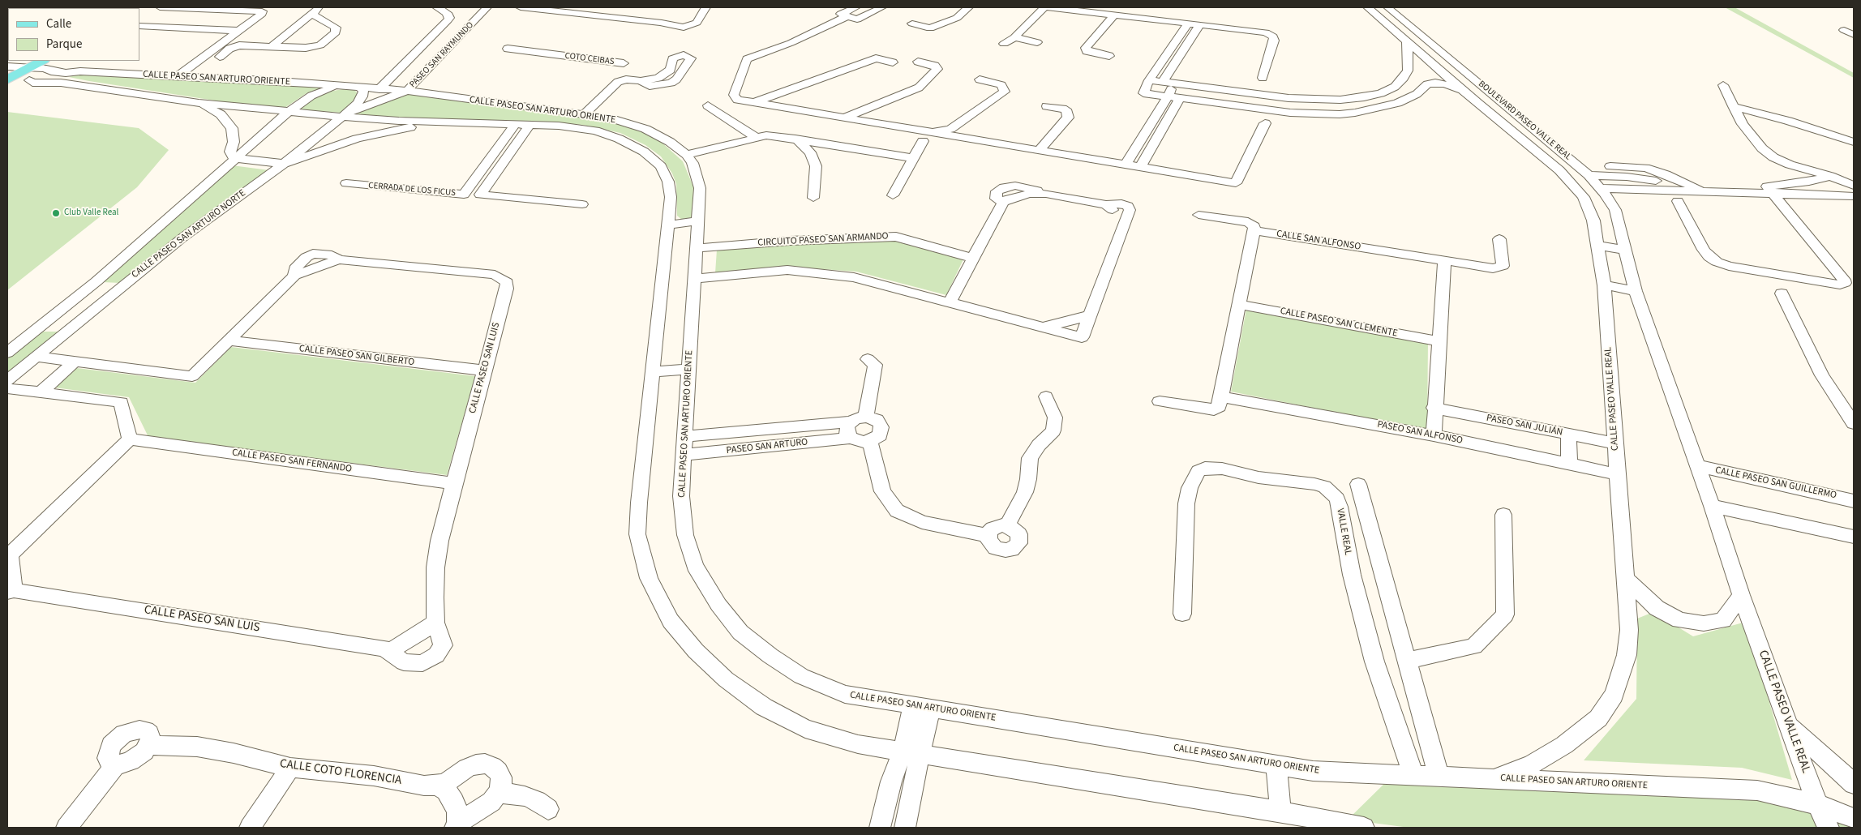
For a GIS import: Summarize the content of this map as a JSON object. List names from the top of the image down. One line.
{"streets":{"street":["PASEO SAN RAYMUNDO","COTO CEIBAS","CALLE PASEO SAN ARTURO ORIENTE","BOULEVARD PASEO VALLE REAL","CERRADA DE LOS FICUS","CALLE PASEO SAN ARTURO NORTE","CIRCUITO PASEO SAN ARMANDO","CALLE SAN ALFONSO","CALLE PASEO SAN CLEMENTE","CALLE PASEO SAN GILBERTO","CALLE PASEO SAN LUIS","CALLE PASEO VALLE REAL","PASEO SAN JULIÁN","PASEO SAN ALFONSO","PASEO SAN ARTURO","CALLE PASEO SAN FERNANDO","CALLE PASEO SAN GUILLERMO","VALLE REAL","CALLE COTO FLORENCIA"]},"crossings":[["PASEO SAN RAYMUNDO","CALLE PASEO SAN ARTURO ORIENTE"],["PASEO SAN RAYMUNDO","CALLE PASEO SAN ARTURO NORTE"],["COTO CEIBAS","CALLE PASEO SAN ARTURO ORIENTE"],["CALLE PASEO SAN ARTURO ORIENTE","CERRADA DE LOS FICUS"],["CALLE PASEO SAN ARTURO ORIENTE","CALLE PASEO SAN ARTURO NORTE"],["CALLE PASEO SAN ARTURO ORIENTE","CIRCUITO PASEO SAN ARMANDO"],["CALLE PASEO SAN ARTURO ORIENTE","CALLE PASEO VALLE REAL"],["CALLE PASEO SAN ARTURO ORIENTE","PASEO SAN ARTURO"],["CALLE PASEO SAN ARTURO ORIENTE","VALLE REAL"],["BOULEVARD PASEO VALLE REAL","CALLE PASEO VALLE REAL"],["CALLE PASEO SAN ARTURO NORTE","CALLE PASEO SAN LUIS"],["CALLE PASEO SAN GILBERTO","CALLE PASEO SAN LUIS"],["CALLE PASEO SAN LUIS","CALLE PASEO SAN FERNANDO"],["CALLE PASEO VALLE REAL","PASEO SAN JULIÁN"],["CALLE PASEO VALLE REAL","PASEO SAN ALFONSO"],["CALLE PASEO VALLE REAL","CALLE PASEO SAN GUILLERMO"]],"places":["Club Valle Real"],"legend":["Calle","Parque"]}
